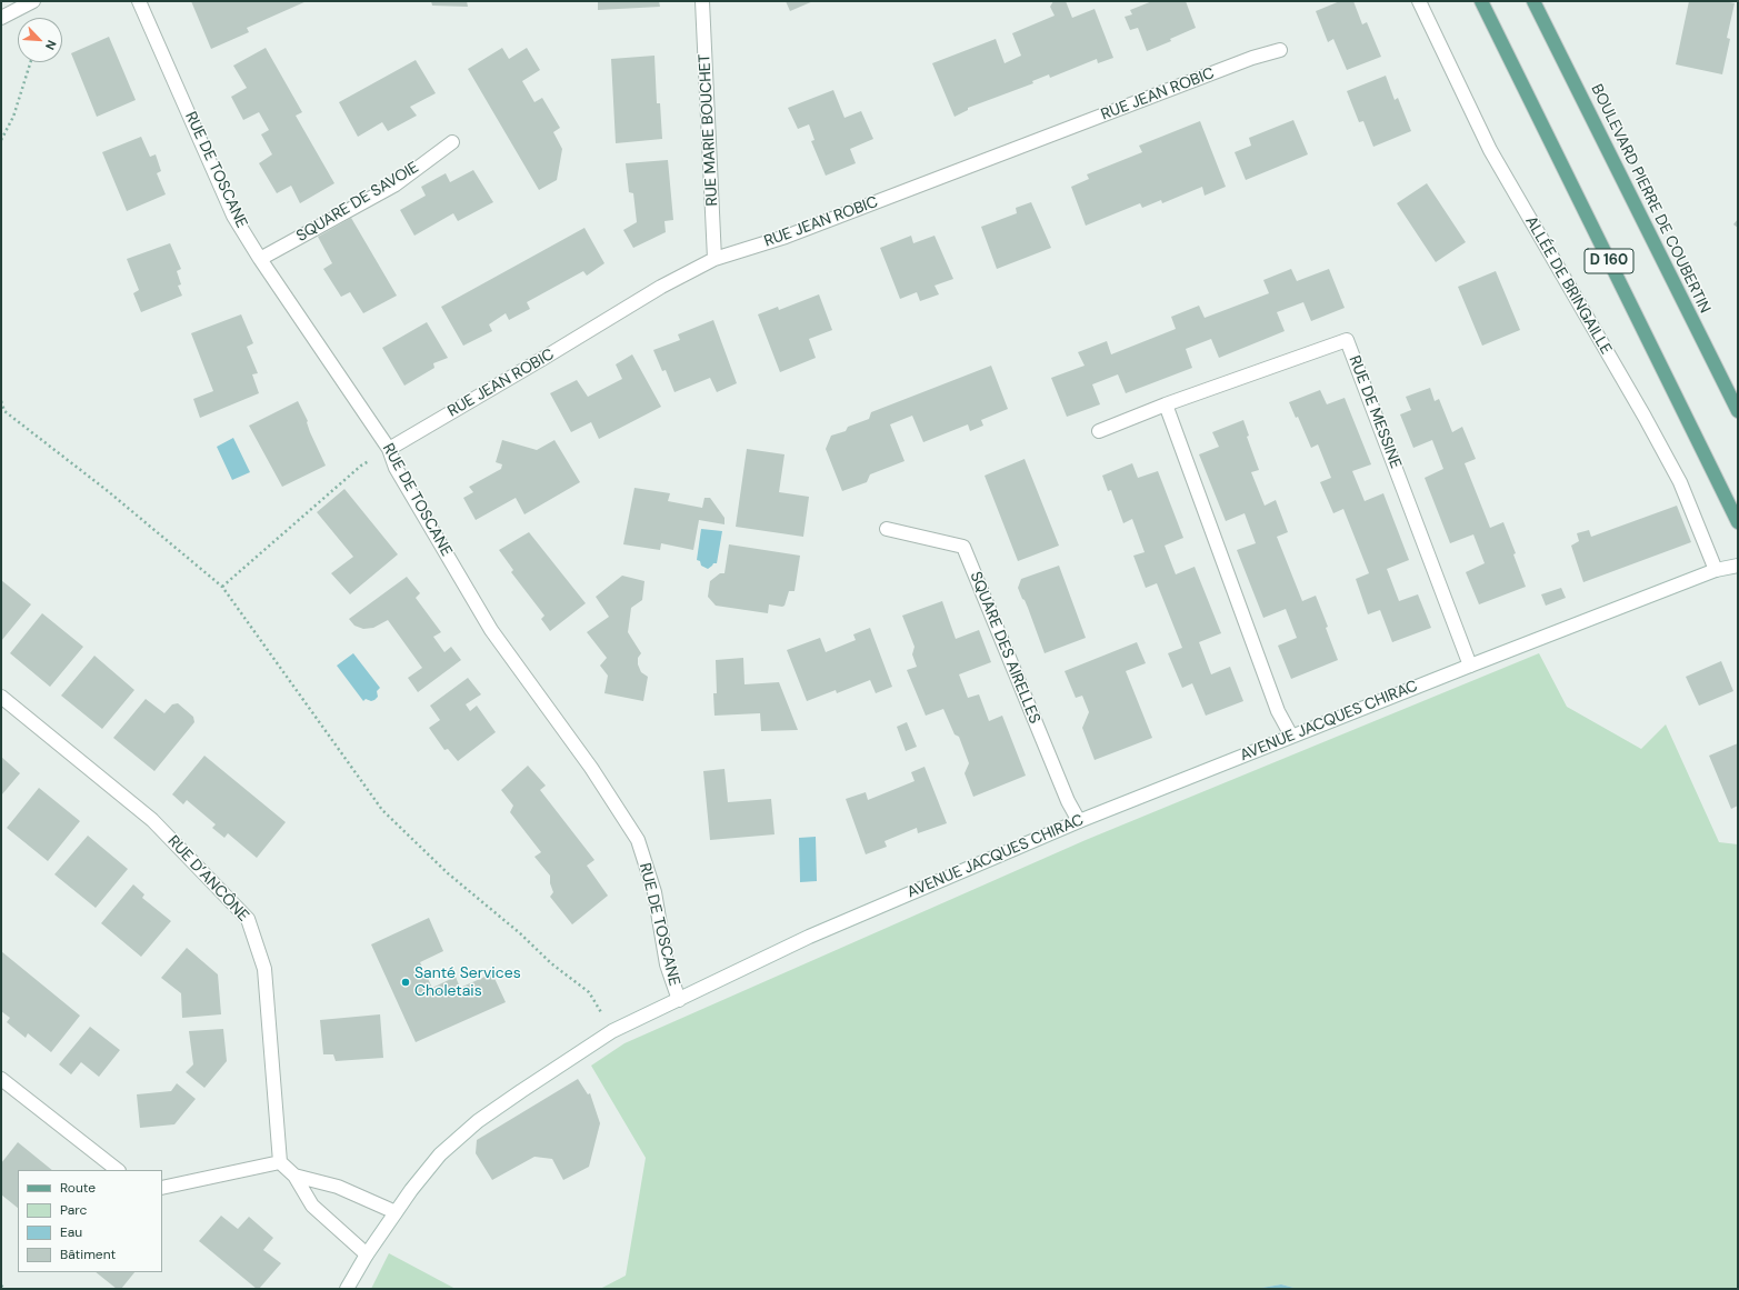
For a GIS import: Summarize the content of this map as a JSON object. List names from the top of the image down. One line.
{"streets":{"main road":["BOULEVARD PIERRE DE COUBERTIN","D 160"],"street":["RUE JEAN ROBIC","RUE MARIE BOUCHET","RUE DE TOSCANE","SQUARE DE SAVOIE","ALLÉE DE BRINGAILLE","RUE DE MESSINE","SQUARE DES AIRELLES","AVENUE JACQUES CHIRAC","RUE D’ANCÔNE"]},"crossings":[["RUE JEAN ROBIC","RUE MARIE BOUCHET"],["RUE JEAN ROBIC","RUE DE TOSCANE"],["RUE DE TOSCANE","SQUARE DE SAVOIE"],["RUE DE TOSCANE","AVENUE JACQUES CHIRAC"],["ALLÉE DE BRINGAILLE","AVENUE JACQUES CHIRAC"],["RUE DE MESSINE","AVENUE JACQUES CHIRAC"],["SQUARE DES AIRELLES","AVENUE JACQUES CHIRAC"]],"places":["Santé Services Choletais"],"legend":["Route","Parc","Eau","Bâtiment"],"north":"bottom right"}
